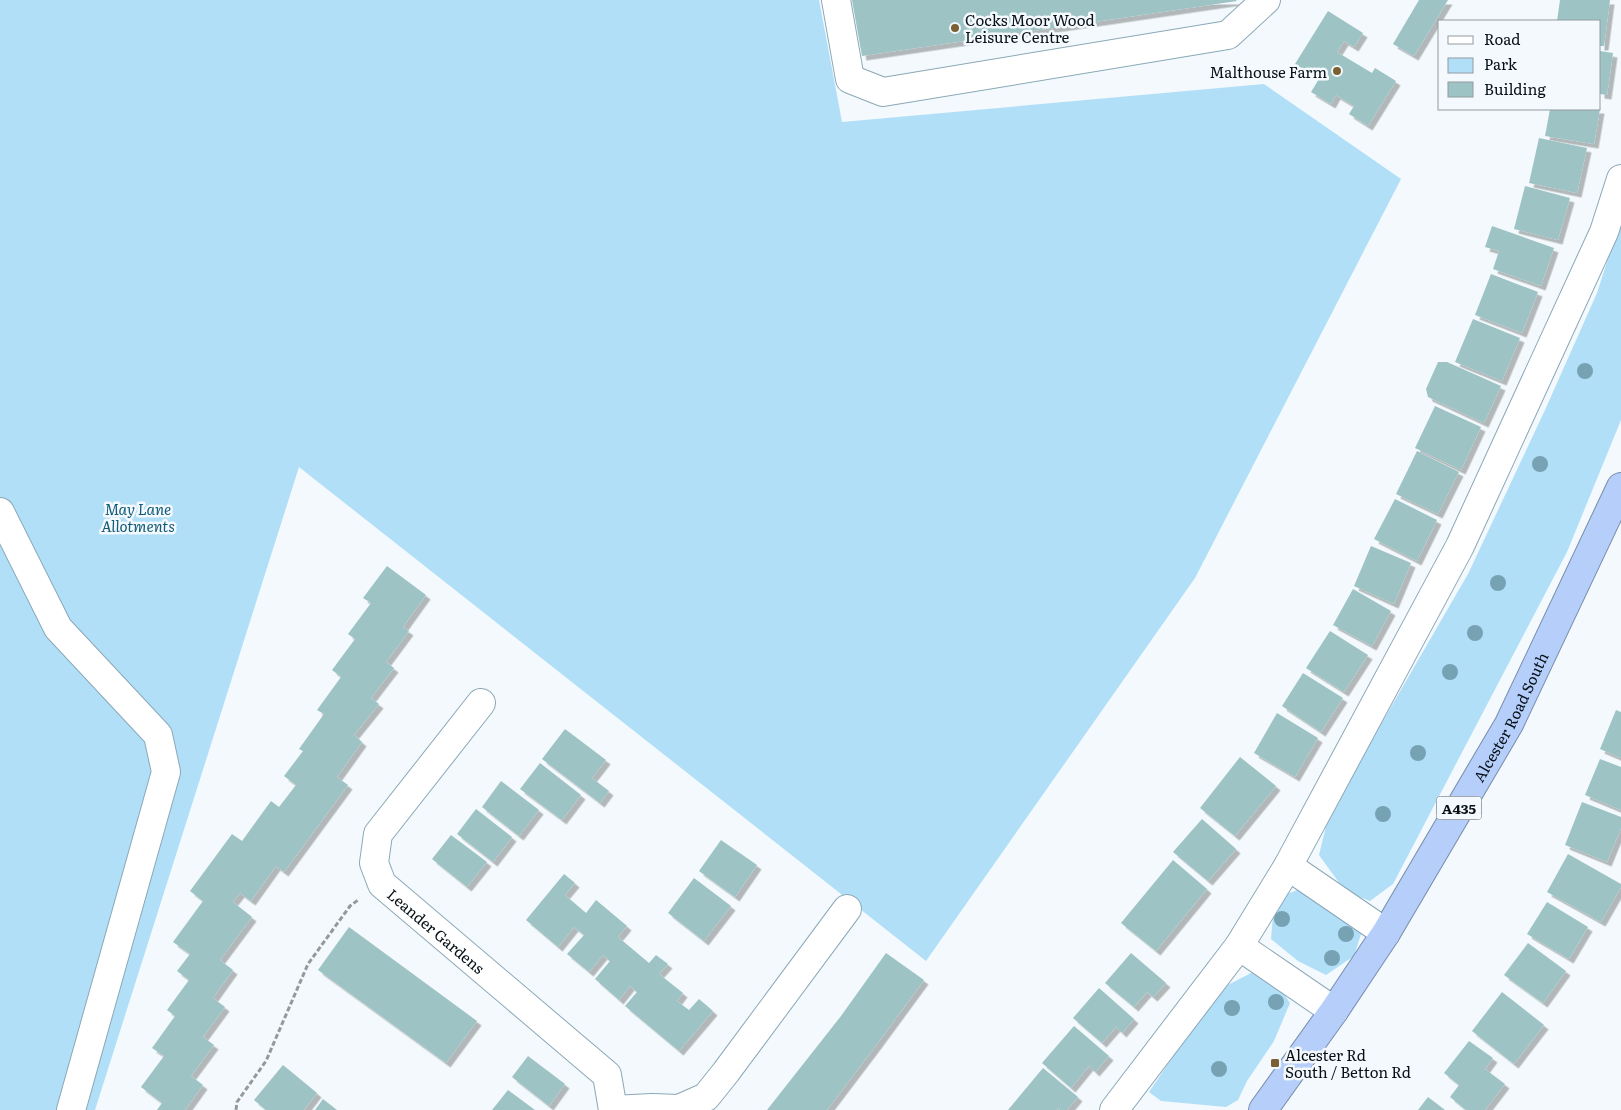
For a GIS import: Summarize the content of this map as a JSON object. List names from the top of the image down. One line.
{"streets":{"highway":["Alcester Road South","A435"],"street":["Leander Gardens"]},"parks":["May Lane Allotments"],"places":{"other":["Cocks Moor Wood Leisure Centre","Malthouse Farm"],"transit":["Alcester Rd South / Betton Rd"]},"legend":["Road","Park","Building"]}
